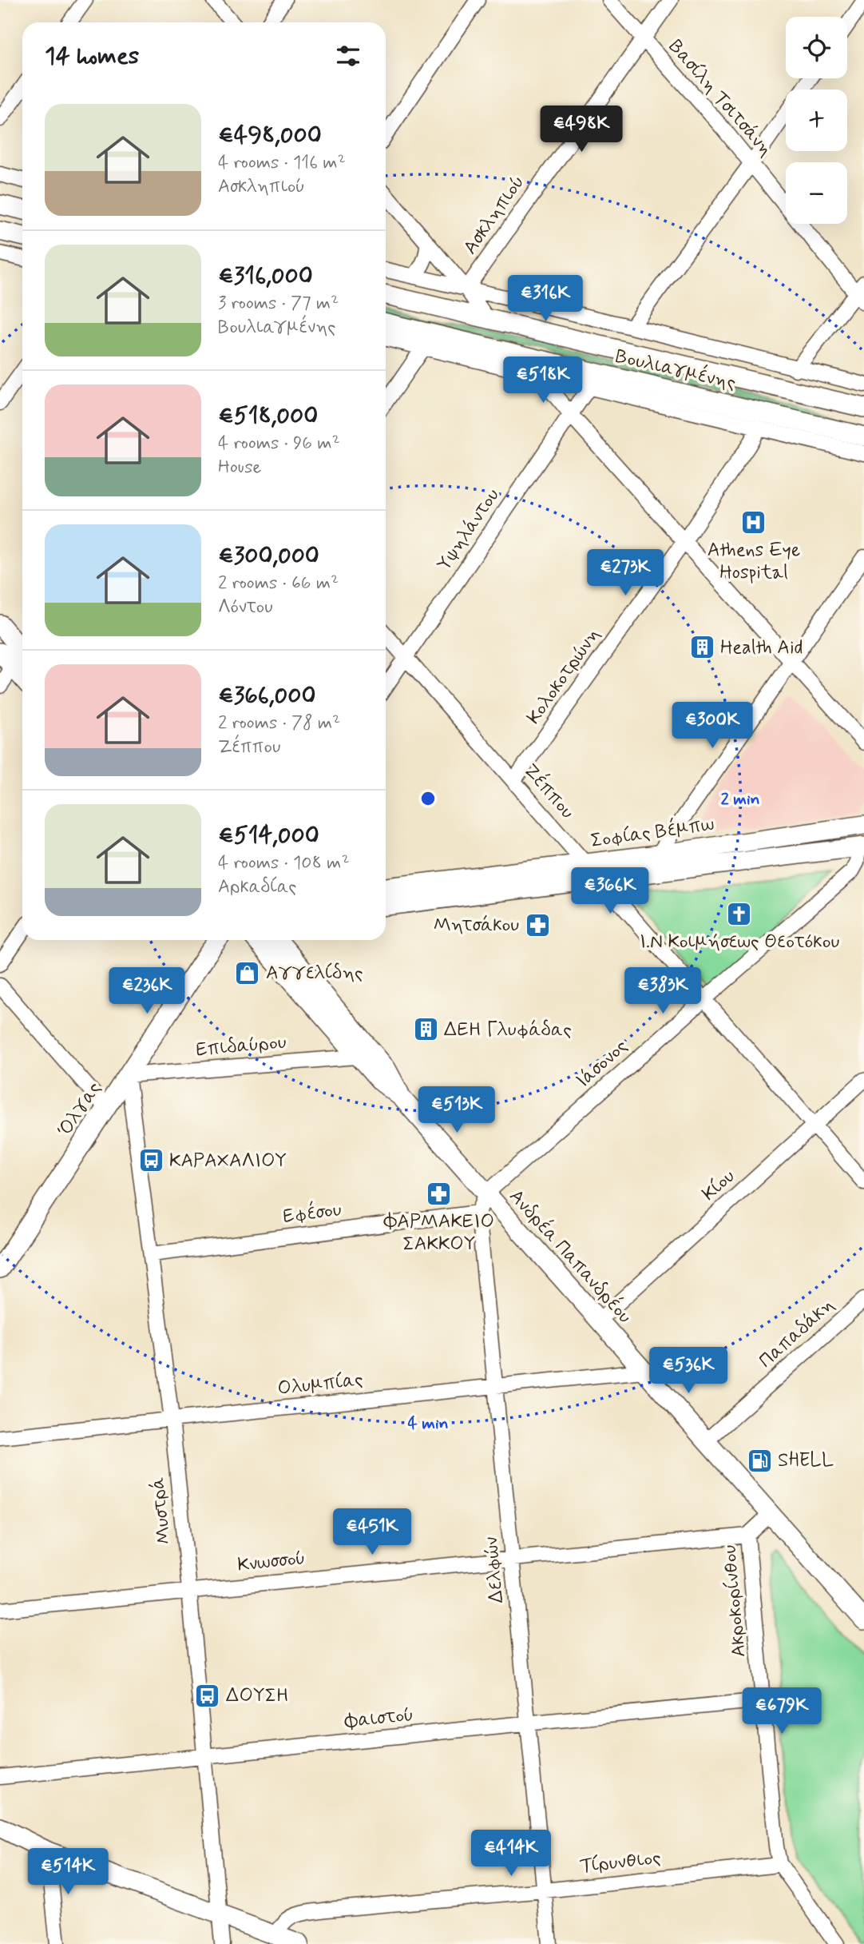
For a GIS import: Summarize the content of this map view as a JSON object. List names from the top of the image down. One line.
{"streets":{"main road":["Βουλιαγμένης","Σοφίας Βέμπω","Όλγας","Ανδρέα Παπανδρέου"],"street":["Βασίλη Τσιτσάνη","Ασκληπιού","Υψηλάντου","Κολοκοτρώνη","Ζέππου","Επιδαύρου","Ιάσονος","Κίου","Εφέσου","Παπαδάκη","Ολυμπίας","Μυστρά","Κνωσσού","Δελφών","Ακροκορίνθου","Φαιστού","Τίρυνθιος"]},"crossings":[["Βασίλη Τσιτσάνη","Ασκληπιού"],["Υψηλάντου","Ζέππου"],["Κολοκοτρώνη","Ζέππου"],["Ζέππου","Σοφίας Βέμπω"],["Ζέππου","Ιάσονος"],["Ζέππου","Κίου"],["Σοφίας Βέμπω","Ιάσονος"],["Επιδαύρου","Όλγας"],["Επιδαύρου","Ανδρέα Παπανδρέου"],["Επιδαύρου","Μυστρά"],["Ιάσονος","Ανδρέα Παπανδρέου"],["Ιάσονος","Δελφών"],["Όλγας","Μυστρά"],["Κίου","Ανδρέα Παπανδρέου"],["Εφέσου","Μυστρά"],["Εφέσου","Δελφών"],["Ανδρέα Παπανδρέου","Παπαδάκη"],["Ανδρέα Παπανδρέου","Ολυμπίας"],["Ανδρέα Παπανδρέου","Δελφών"],["Ανδρέα Παπανδρέου","Ακροκορίνθου"],["Ολυμπίας","Μυστρά"],["Ολυμπίας","Δελφών"],["Μυστρά","Κνωσσού"],["Μυστρά","Φαιστού"],["Κνωσσού","Δελφών"],["Κνωσσού","Ακροκορίνθου"],["Δελφών","Φαιστού"],["Δελφών","Τίρυνθιος"],["Ακροκορίνθου","Φαιστού"],["Ακροκορίνθου","Τίρυνθιος"]],"places":{"hospital":["Athens Eye Hospital"],"building":["Health Aid","ΔΕΗ Γλυφάδας"],"church":["Ι.Ν Κοιμήσεως Θεοτόκου"],"pharmacy":["Μητσάκου","ΦΑΡΜΑΚΕΙΟ ΣΑΚΚΟΥ"],"shop":["Αγγελίδης"],"bus stop":["ΚΑΡΑΧΑΛΙΟΥ","ΔΟΥΣΗ"],"fuel station":["SHELL"]},"page":{"map_buttons":["+","−"],"heading":"14 homes","list":[{"name":"€498,000","note":"4 rooms · 116 m² · Ασκληπιού"},{"name":"€316,000","note":"3 rooms · 77 m² · Βουλιαγμένης"},{"name":"€518,000","note":"4 rooms · 96 m² · House"},{"name":"€300,000","note":"2 rooms · 66 m² · Λόντου"},{"name":"€366,000","note":"2 rooms · 78 m² · Ζέππου"},{"name":"€514,000","note":"4 rooms · 108 m² · Αρκαδίας"}],"price":["€498K","€316K","€518K","€273K","€300K","€366K","€236K","€383K","€513K","€536K","€451K","€679K","€414K","€514K"]},"rings":["2 min","4 min"]}
